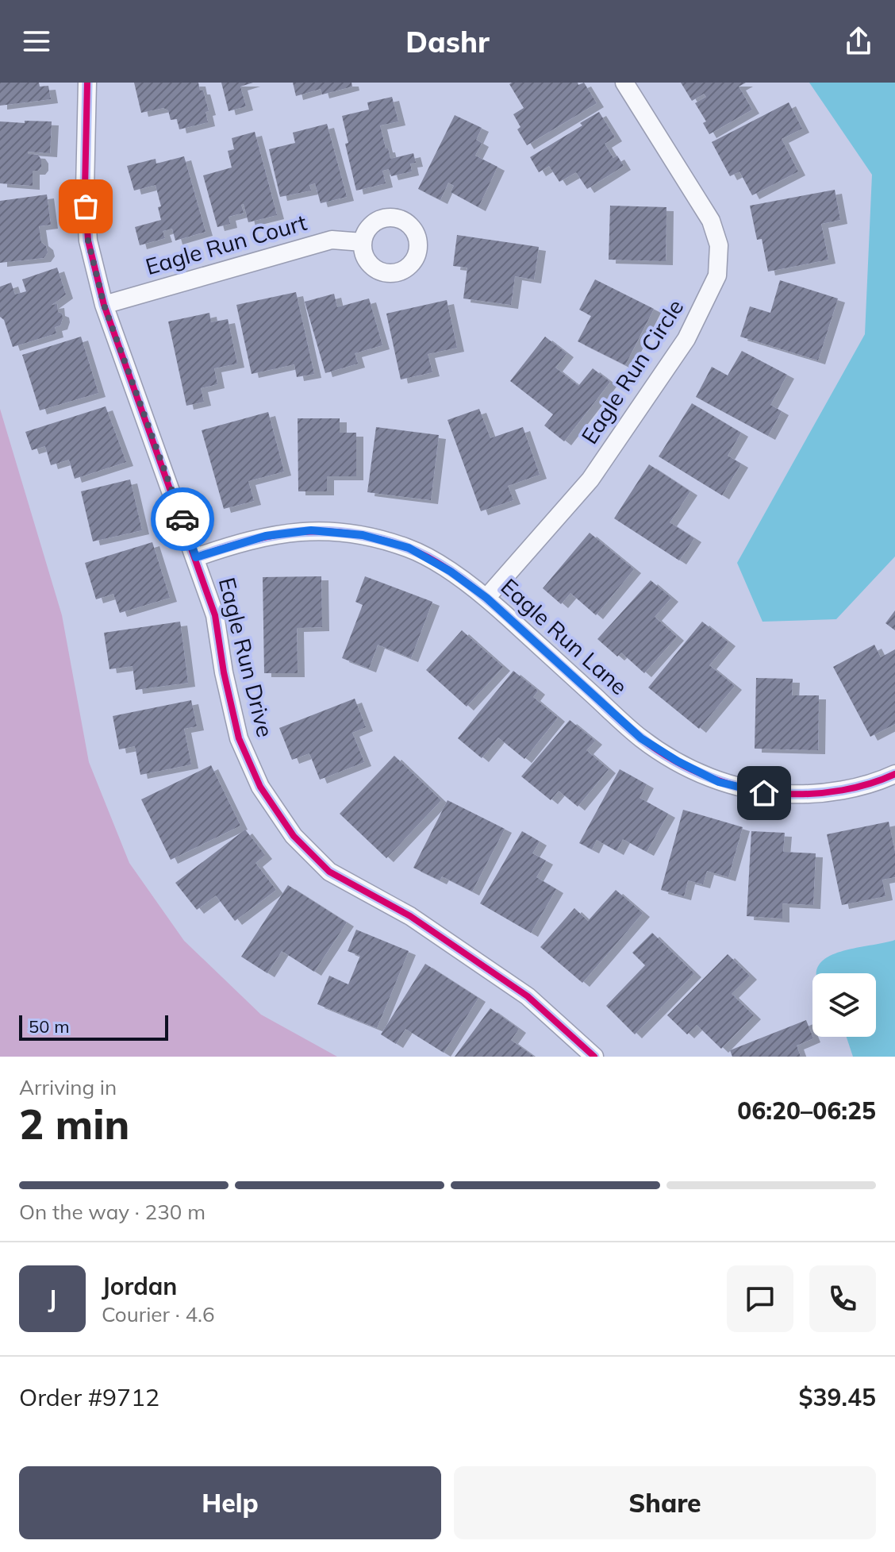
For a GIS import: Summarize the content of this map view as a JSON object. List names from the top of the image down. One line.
{"streets":{"street":["Eagle Run Court","Eagle Run Circle","Eagle Run Lane","Eagle Run Drive"]},"crossings":[["Eagle Run Court","Eagle Run Drive"],["Eagle Run Circle","Eagle Run Lane"],["Eagle Run Lane","Eagle Run Drive"]],"scale_bar":"50 m","page":{"header":"Dashr","scale":"50 m","heading":["2 min","Arriving in","06:20–06:25"],"panel":["Jordan","Courier · 4.6","Order #9712","$39.45"],"bar":"On the way · 230 m","round":"J","buttons":["Help","Share"]}}
